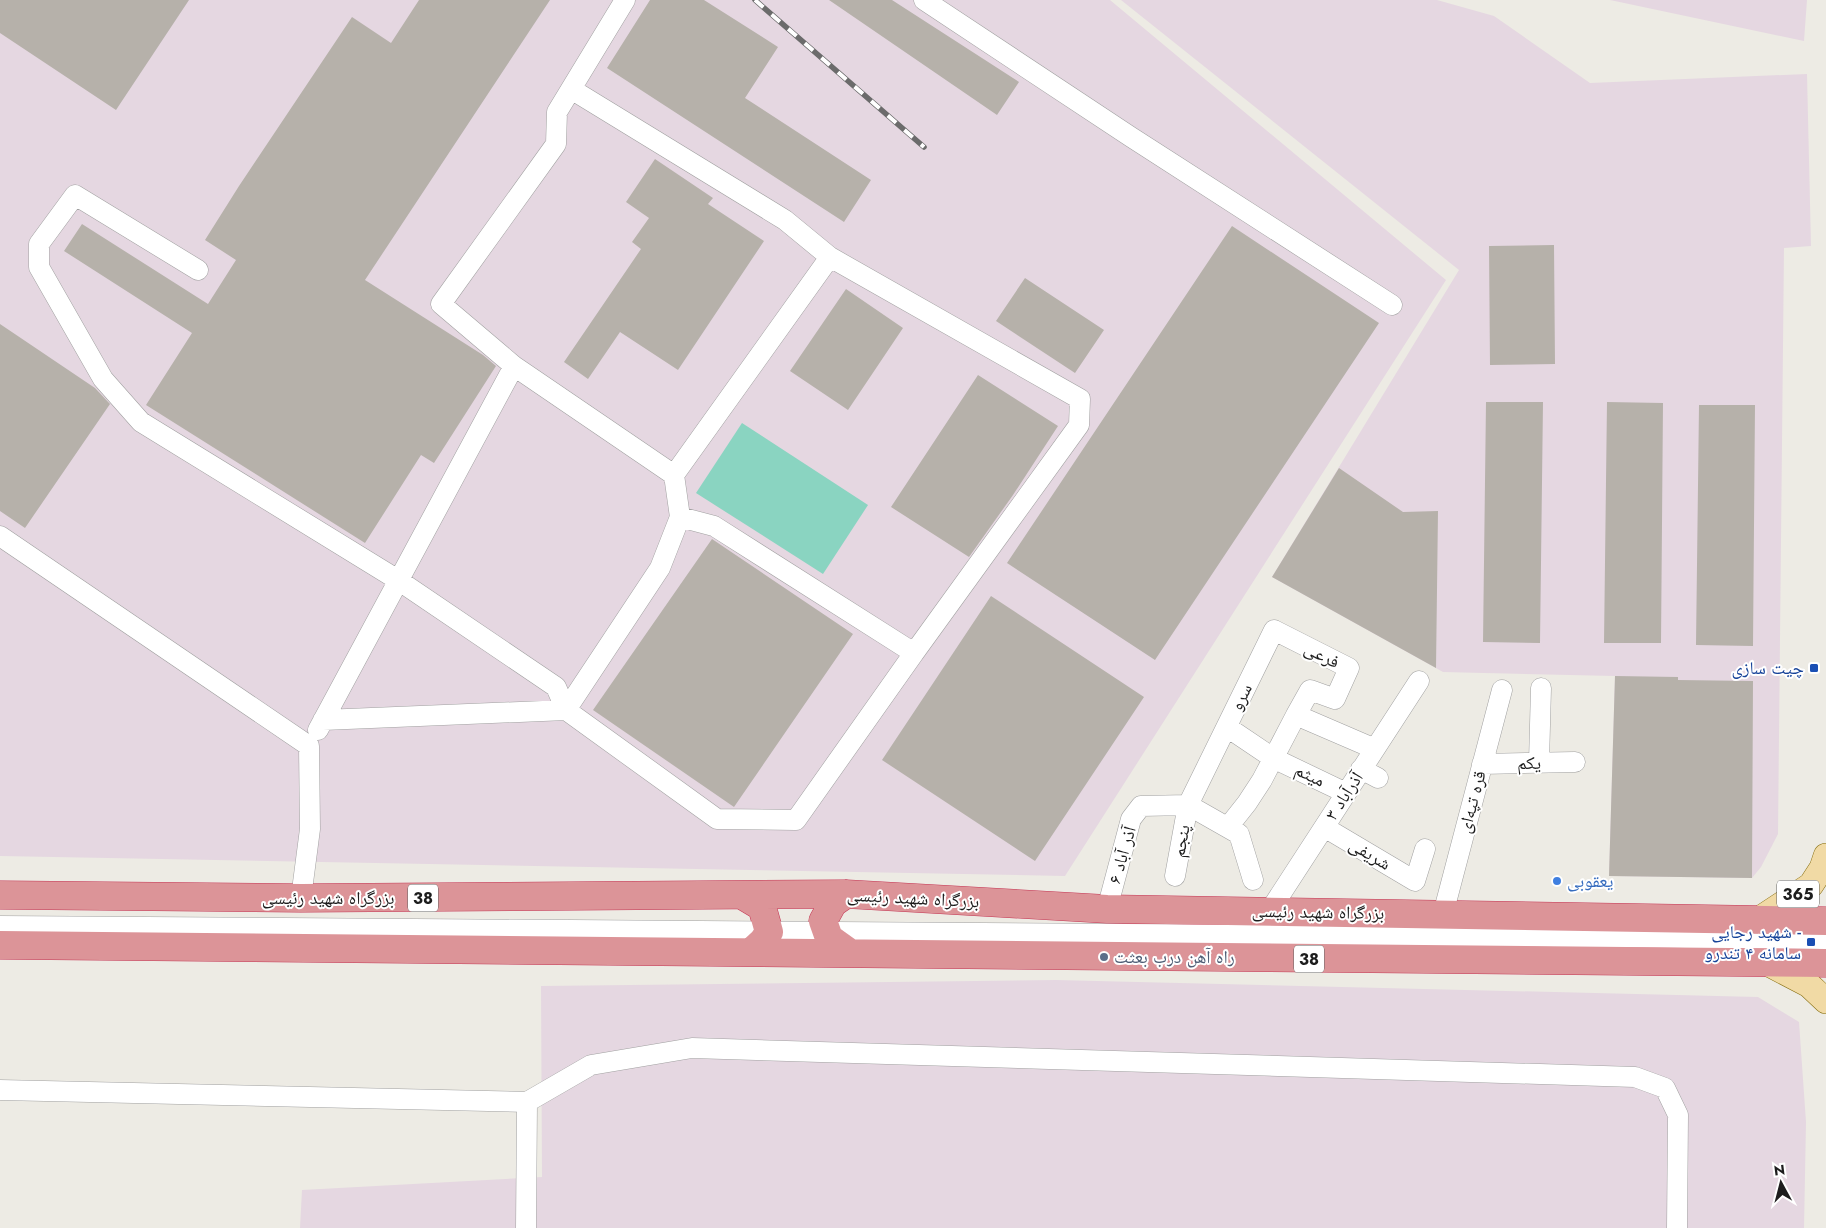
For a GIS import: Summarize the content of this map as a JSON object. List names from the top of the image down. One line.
{"streets":{"highway":["بزرگراه شهید رئیسی","38"],"main road":["365"],"street":["فرعی","سرو","یکم","میثم","۳ آذرآباد","قره تپه‌ای","پنجم","شریفی","آذر آباد ۶"]},"crossings":[["فرعی","سرو"],["سرو","میثم"],["سرو","پنجم"],["سرو","آذر آباد ۶"],["یکم","قره تپه‌ای"],["میثم","۳ آذرآباد"],["۳ آذرآباد","شریفی"],["۳ آذرآباد","بزرگراه شهید رئیسی"],["قره تپه‌ای","بزرگراه شهید رئیسی"],["پنجم","آذر آباد ۶"],["آذر آباد ۶","بزرگراه شهید رئیسی"],["365","بزرگراه شهید رئیسی"]],"places":{"transit":["چیت سازی","شهید رجایی - سامانه ۴ تندرو"],"other":["یعقوبی","راه آهن درب بعثت"]},"north":"top"}
